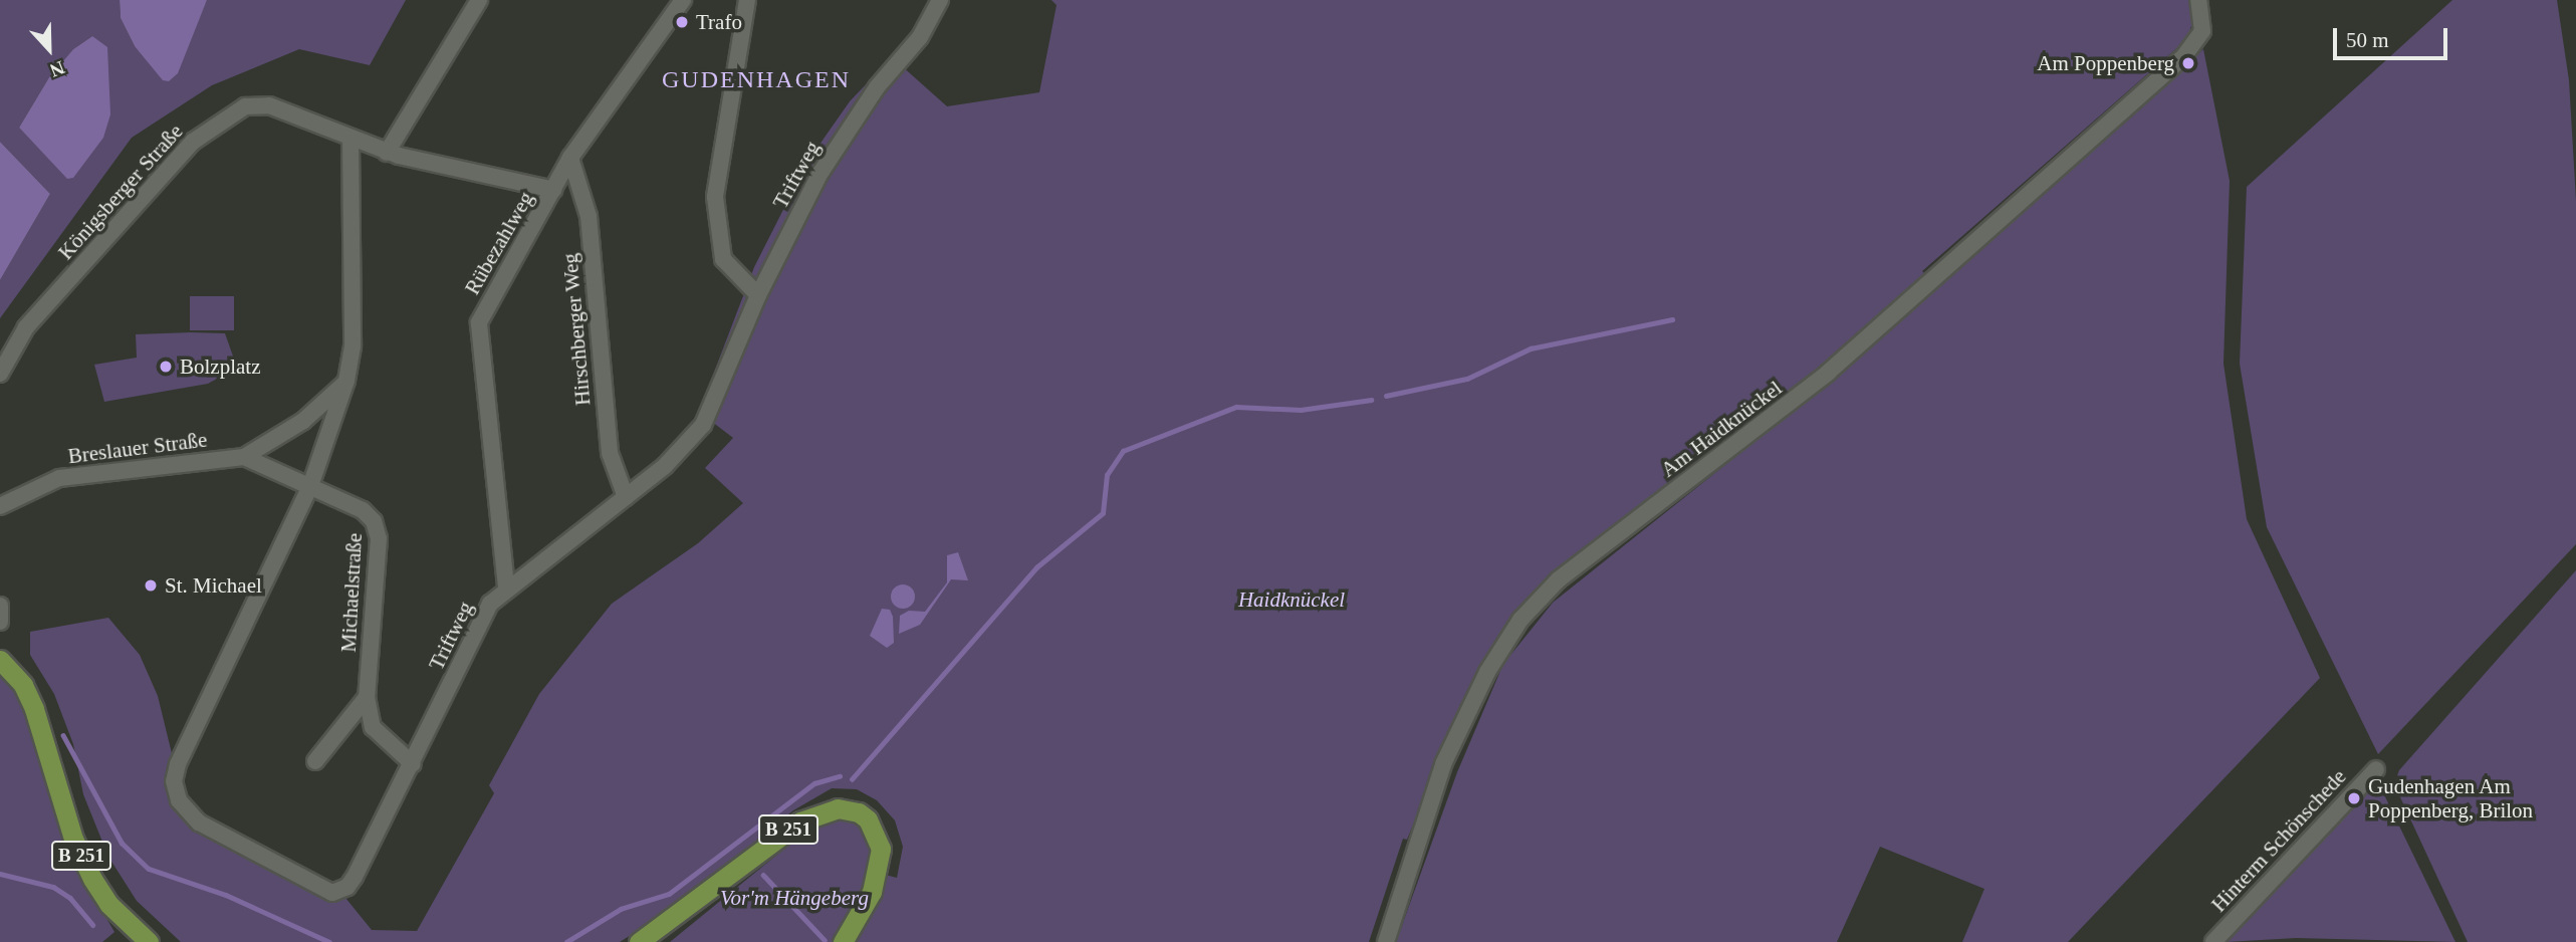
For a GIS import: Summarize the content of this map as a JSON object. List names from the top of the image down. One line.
{"streets":{"main road":["B 251"],"street":["Triftweg","Königsberger Straße","Rübezahlweg","Hirschberger Weg","Am Haidknückel","Breslauer Straße","Michaelstraße","Hinterm Schönschede"]},"crossings":[["Triftweg","Rübezahlweg"],["Triftweg","Hirschberger Weg"],["Triftweg","Michaelstraße"],["Königsberger Straße","Rübezahlweg"],["Rübezahlweg","Hirschberger Weg"]],"districts":["GUDENHAGEN"],"parks":["Haidknückel","Vor'm Hängeberg"],"places":["Trafo","Am Poppenberg","Bolzplatz","St. Michael","Gudenhagen Am Poppenberg, Brilon"],"scale_bar":"50 m","north":"bottom"}
